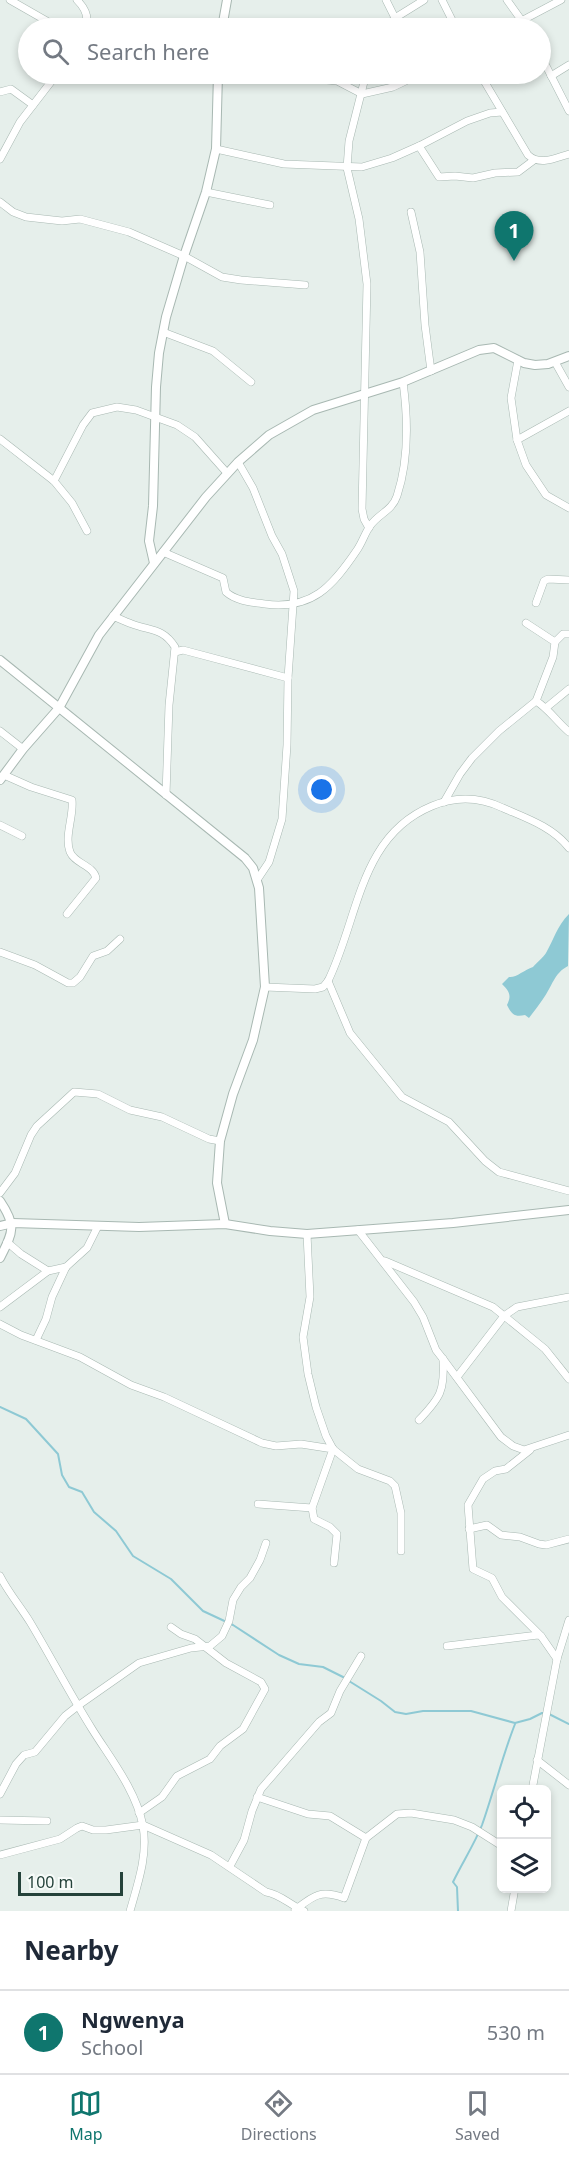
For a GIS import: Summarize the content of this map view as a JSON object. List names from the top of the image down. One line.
{"scale_bar":"100 m","page":{"search":"Search here","pins":"1","scale":"100 m","heading":"Nearby","list":[{"mark":"1","name":"Ngwenya","note":"School","value":"530 m"}],"nav":["Map","Directions","Saved"]}}
